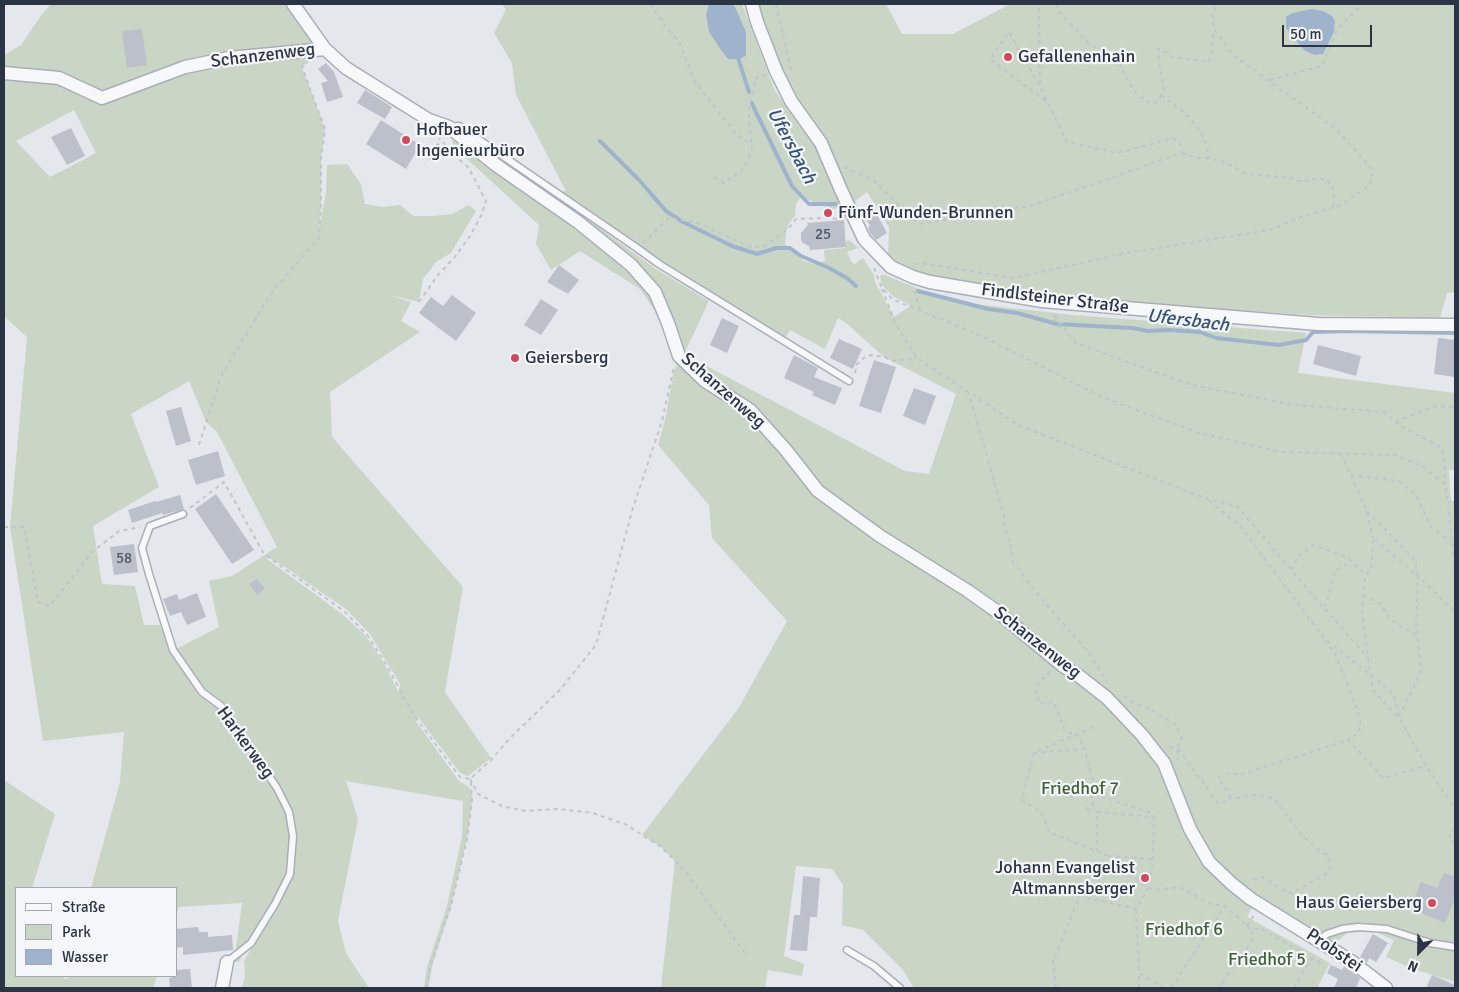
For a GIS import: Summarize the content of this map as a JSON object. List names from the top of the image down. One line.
{"streets":{"street":["Schanzenweg","Findlsteiner Straße","Probstei"],"lane":["Harkerweg"]},"crossings":[["Schanzenweg","Probstei"]],"water":["Ufersbach"],"parks":["Friedhof 7","Friedhof 6","Friedhof 5"],"places":["Gefallenenhain","Hofbauer Ingenieurbüro","Fünf-Wunden-Brunnen","Geiersberg","Johann Evangelist Altmannsberger","Haus Geiersberg"],"house_numbers":["25","58"],"legend":["Straße","Park","Wasser"],"scale_bar":"50 m","north":"bottom left"}
